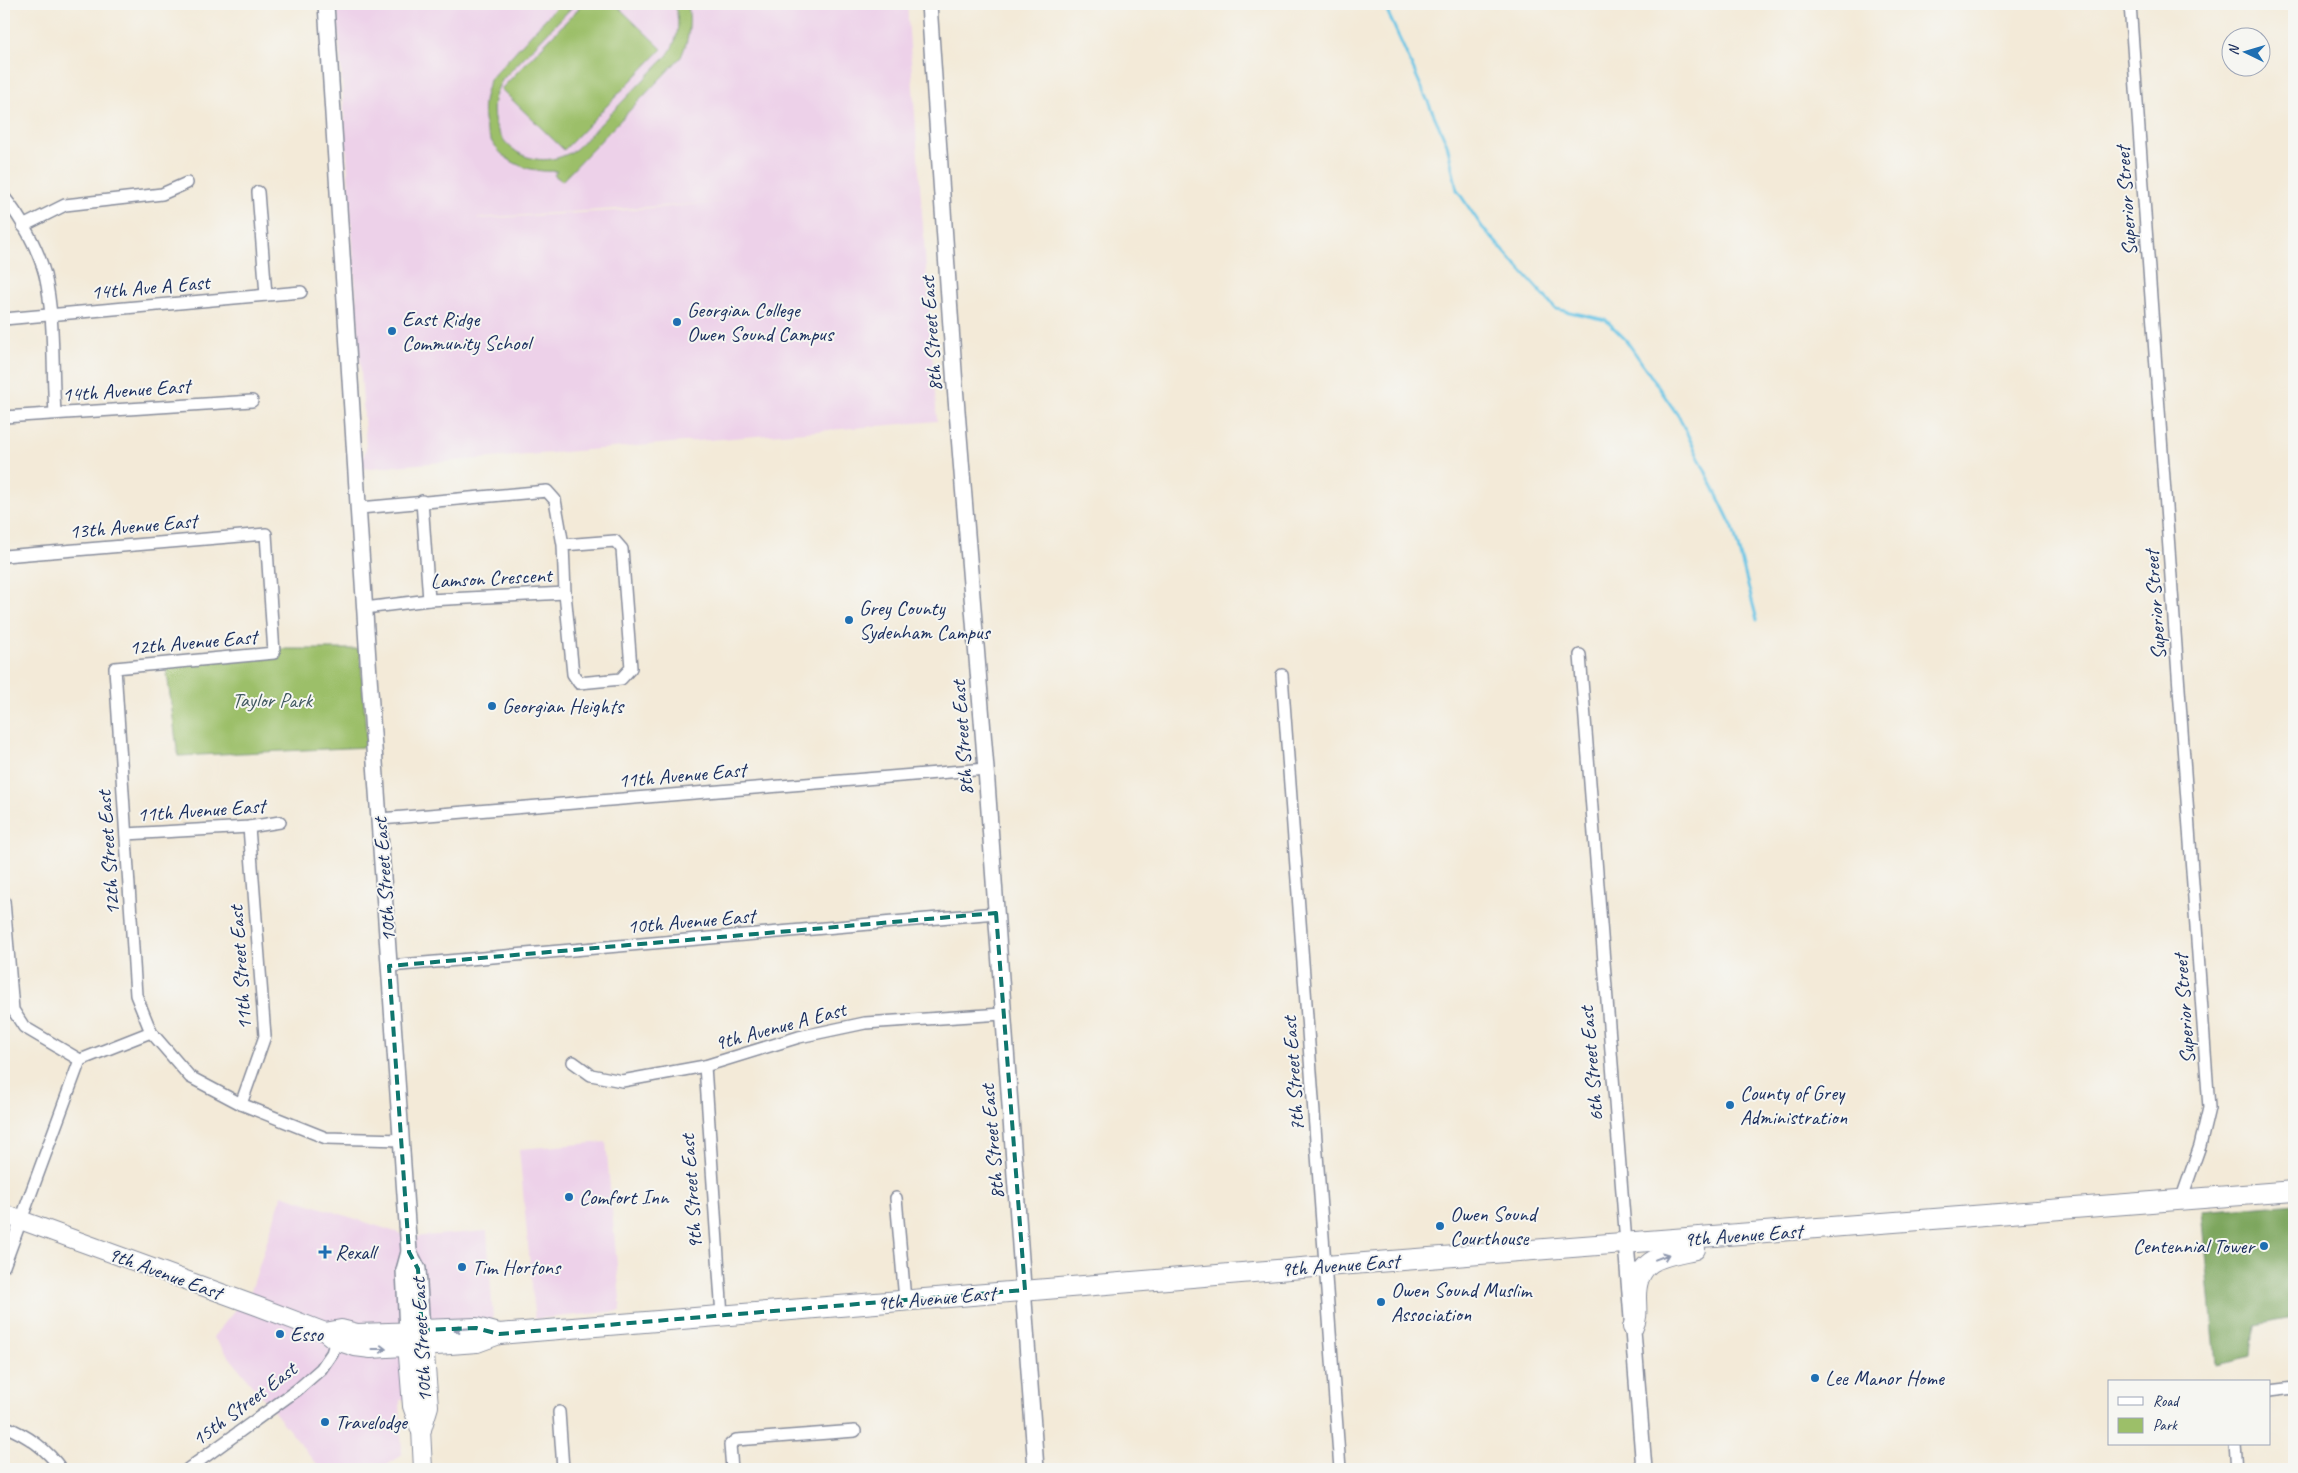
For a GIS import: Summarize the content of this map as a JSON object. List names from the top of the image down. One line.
{"streets":{"highway":["10th Street East","9th Avenue East"],"main road":["8th Street East","6th Street East"],"street":["Superior Street","14th Ave A East","14th Avenue East","13th Avenue East","Lamson Crescent","12th Avenue East","11th Avenue East","12th Street East","10th Avenue East","11th Street East","9th Avenue A East","7th Street East","9th Street East","15th Street East"]},"crossings":[["Superior Street","9th Avenue East"],["8th Street East","11th Avenue East"],["8th Street East","10th Avenue East"],["8th Street East","9th Avenue A East"],["8th Street East","9th Avenue East"],["13th Avenue East","12th Avenue East"],["Lamson Crescent","10th Street East"],["12th Avenue East","12th Street East"],["11th Avenue East","12th Street East"],["11th Avenue East","10th Street East"],["11th Avenue East","11th Street East"],["10th Street East","10th Avenue East"],["10th Street East","9th Avenue East"],["9th Avenue A East","9th Street East"],["6th Street East","9th Avenue East"],["7th Street East","9th Avenue East"],["9th Street East","9th Avenue East"],["9th Avenue East","15th Street East"]],"parks":["Taylor Park"],"places":{"other":["Georgian College Owen Sound Campus","East Ridge Community School","Grey County Sydenham Campus","Georgian Heights","County of Grey Administration","Comfort Inn","Owen Sound Courthouse","Centennial Tower","Tim Hortons","Owen Sound Muslim Association","Esso","Lee Manor Home","Travelodge"],"health":["Rexall"]},"legend":["Road","Park"],"north":"left"}
